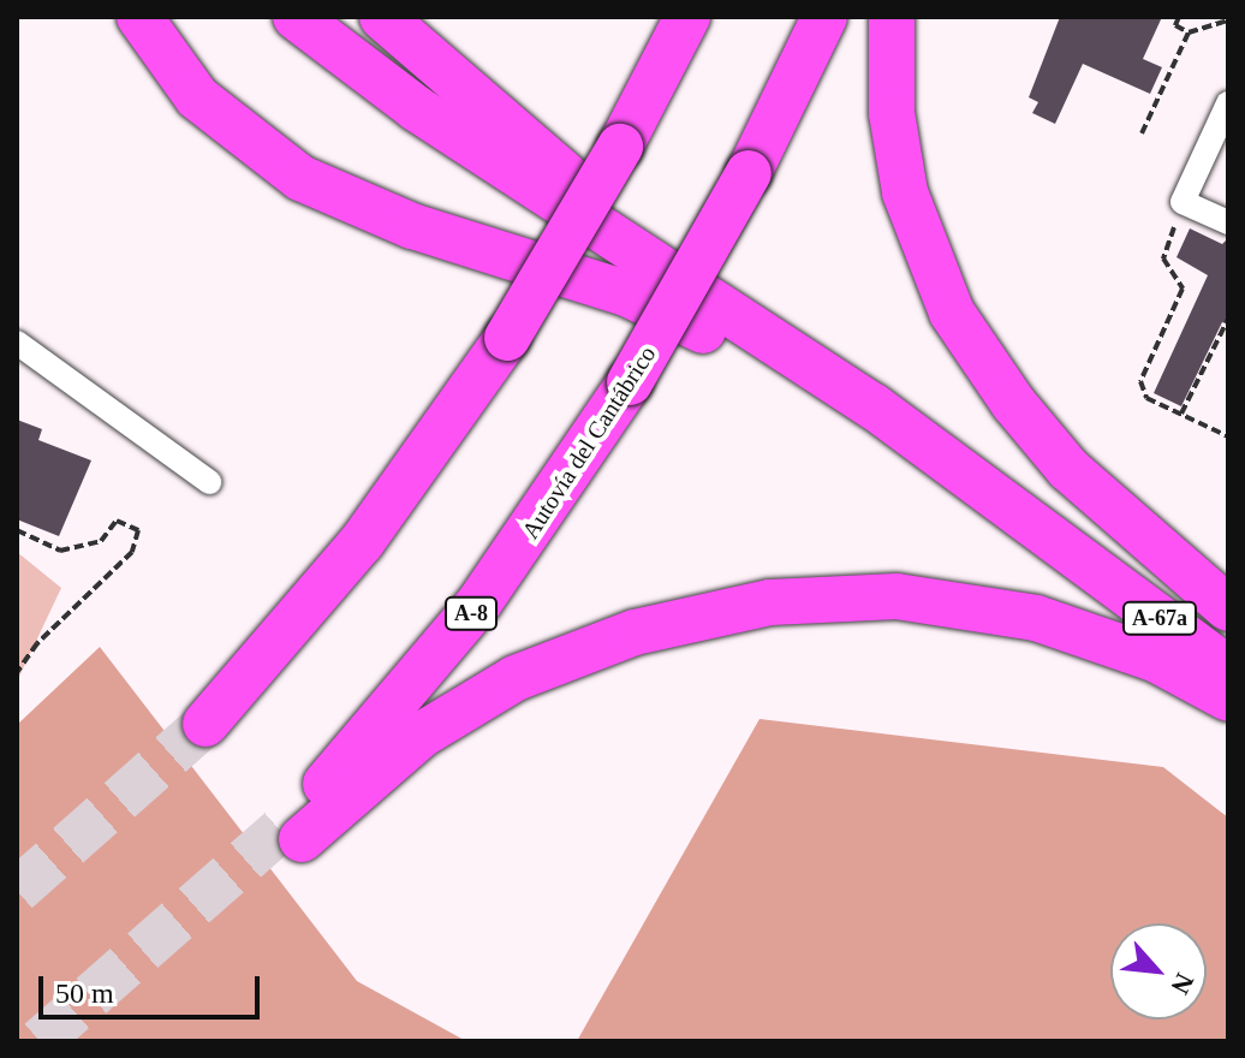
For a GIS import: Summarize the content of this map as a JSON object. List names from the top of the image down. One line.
{"streets":{"highway":["Autovía del Cantábrico","A-8","A-67a"]},"scale_bar":"50 m","north":"bottom right"}
